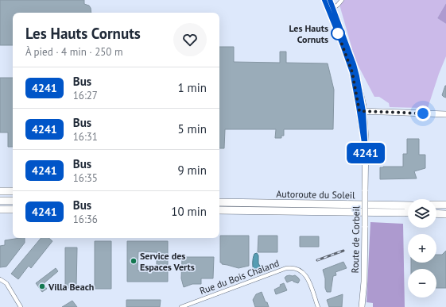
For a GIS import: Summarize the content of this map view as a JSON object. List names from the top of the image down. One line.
{"streets":{"highway":["Autoroute du Soleil"],"street":["Route de Corbeil","Rue du Bois Chaland"]},"places":["Les Hauts Cornuts","Service des Espaces Verts","Villa Beach"],"lines":["bus line 4241"],"page":{"on_map":"4241","heading":["Les Hauts Cornuts","À pied · 4 min · 250 m"],"list":[{"mark":"4241","name":"Bus","note":"16:27","value":"1 min"},{"mark":"4241","name":"Bus","note":"16:31","value":"5 min"},{"mark":"4241","name":"Bus","note":"16:35","value":"9 min"},{"mark":"4241","name":"Bus","note":"16:36","value":"10 min"}],"map_buttons":["+","−"]}}
